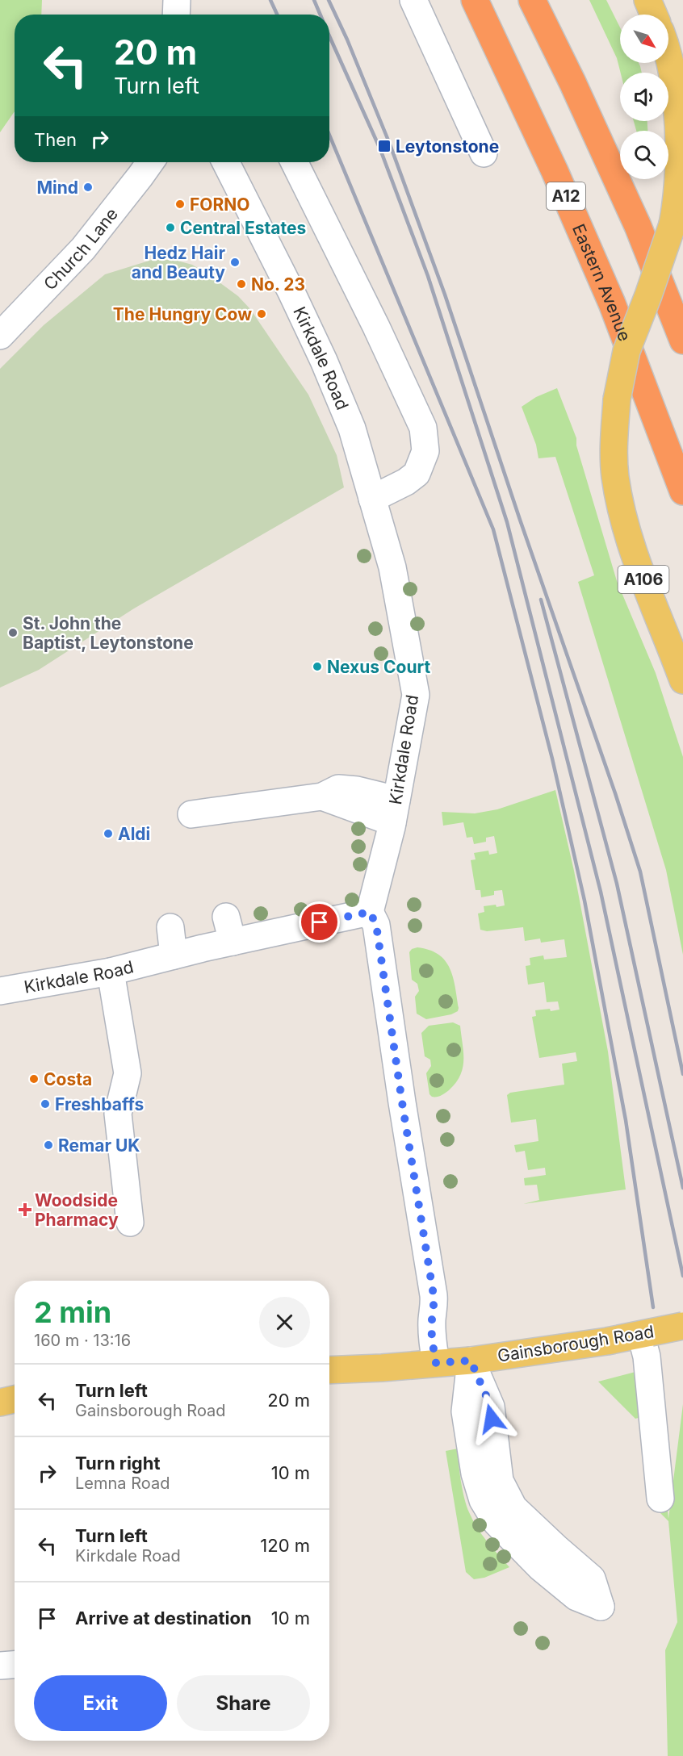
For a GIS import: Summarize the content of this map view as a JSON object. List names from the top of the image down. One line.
{"streets":{"highway":["A12","Eastern Avenue"],"main road":["A106","Gainsborough Road"],"street":["Church Lane","Kirkdale Road"]},"places":{"transit":["Leytonstone"],"other":["Mind","FORNO","Central Estates","Hedz Hair and Beauty","No. 23","The Hungry Cow","St. John the Baptist, Leytonstone","Nexus Court","Aldi","Costa","Freshbaffs","Remar UK"],"health":["Woodside Pharmacy"]},"north":"bottom right","page":{"turn":["20 m","Turn left"],"then":"Then","heading":["2 min","160 m · 13:16"],"list":[{"name":"Turn left","note":"Gainsborough Road","value":"20 m"},{"name":"Turn right","note":"Lemna Road","value":"10 m"},{"name":"Turn left","note":"Kirkdale Road","value":"120 m"},{"name":"Arrive at destination","value":"10 m"}],"buttons":["Exit","Share"]}}
